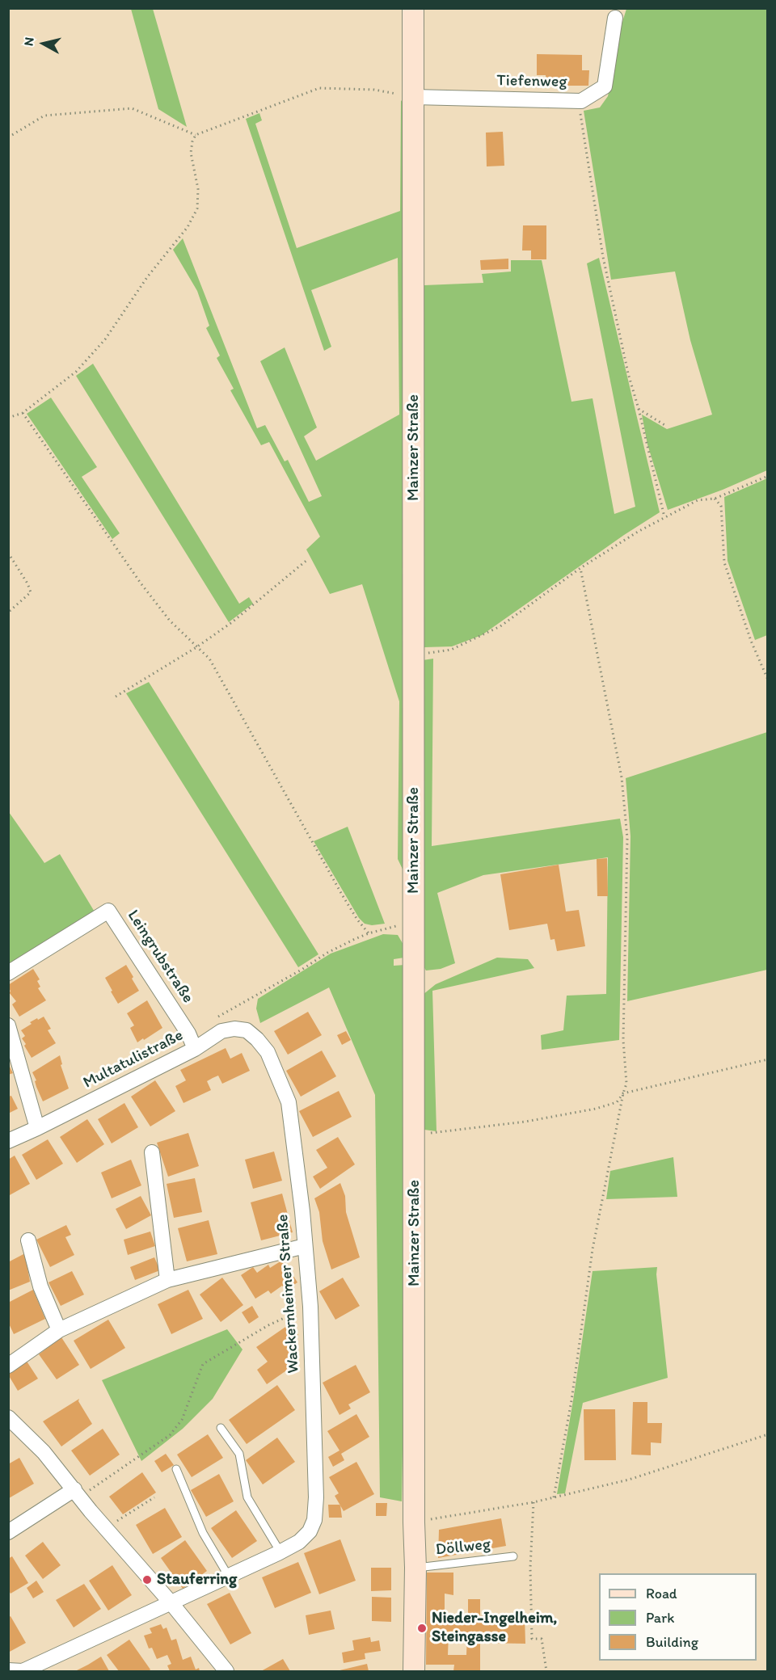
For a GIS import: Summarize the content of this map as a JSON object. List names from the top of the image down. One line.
{"streets":{"main road":["Mainzer Straße"],"street":["Tiefenweg","Leingrubstraße","Multatulistraße","Wackernheimer Straße"],"lane":["Döllweg"]},"crossings":[["Tiefenweg","Mainzer Straße"],["Mainzer Straße","Döllweg"],["Leingrubstraße","Multatulistraße"],["Multatulistraße","Wackernheimer Straße"]],"places":["Stauferring","Nieder-Ingelheim, Steingasse"],"legend":["Road","Park","Building"],"north":"left"}
